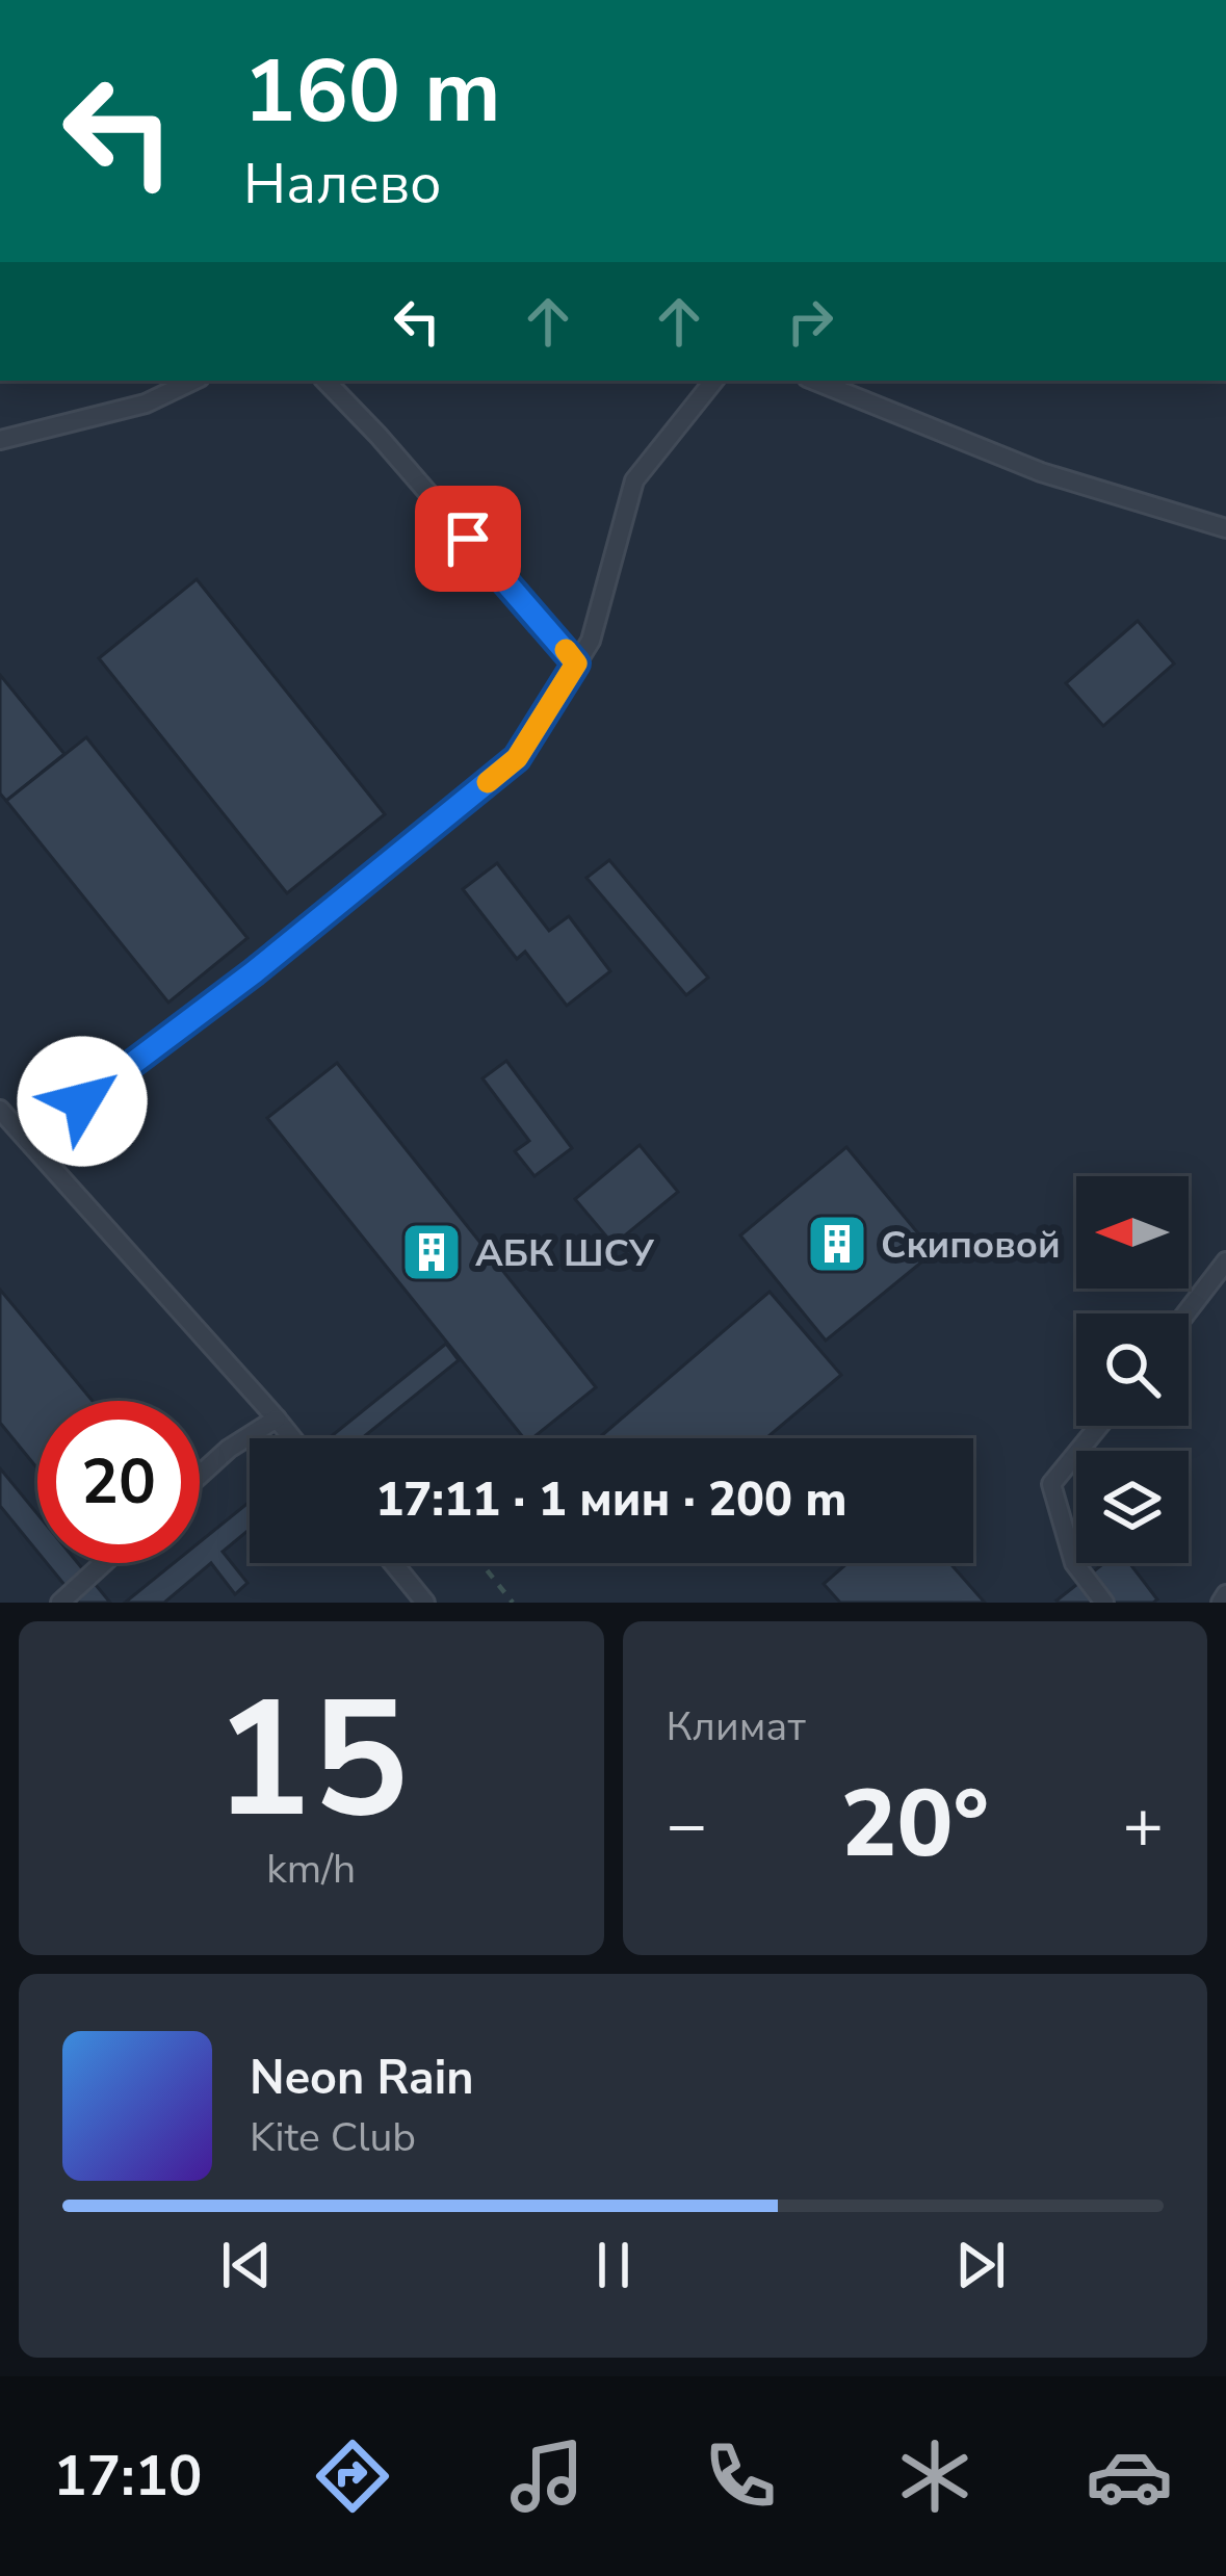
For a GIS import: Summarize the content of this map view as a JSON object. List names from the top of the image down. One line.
{"places":{"building":["Скиповой","АБК ШСУ"]},"north":"left","page":{"turn":["160 m","Налево"],"limit":"20","trip":"17:11 · 1 мин · 200 m","tile":[["15","km/h"],"Климат"],"heat":["−","20°","+"],"song":["Neon Rain","Kite Club"],"tabs":"17:10"}}
